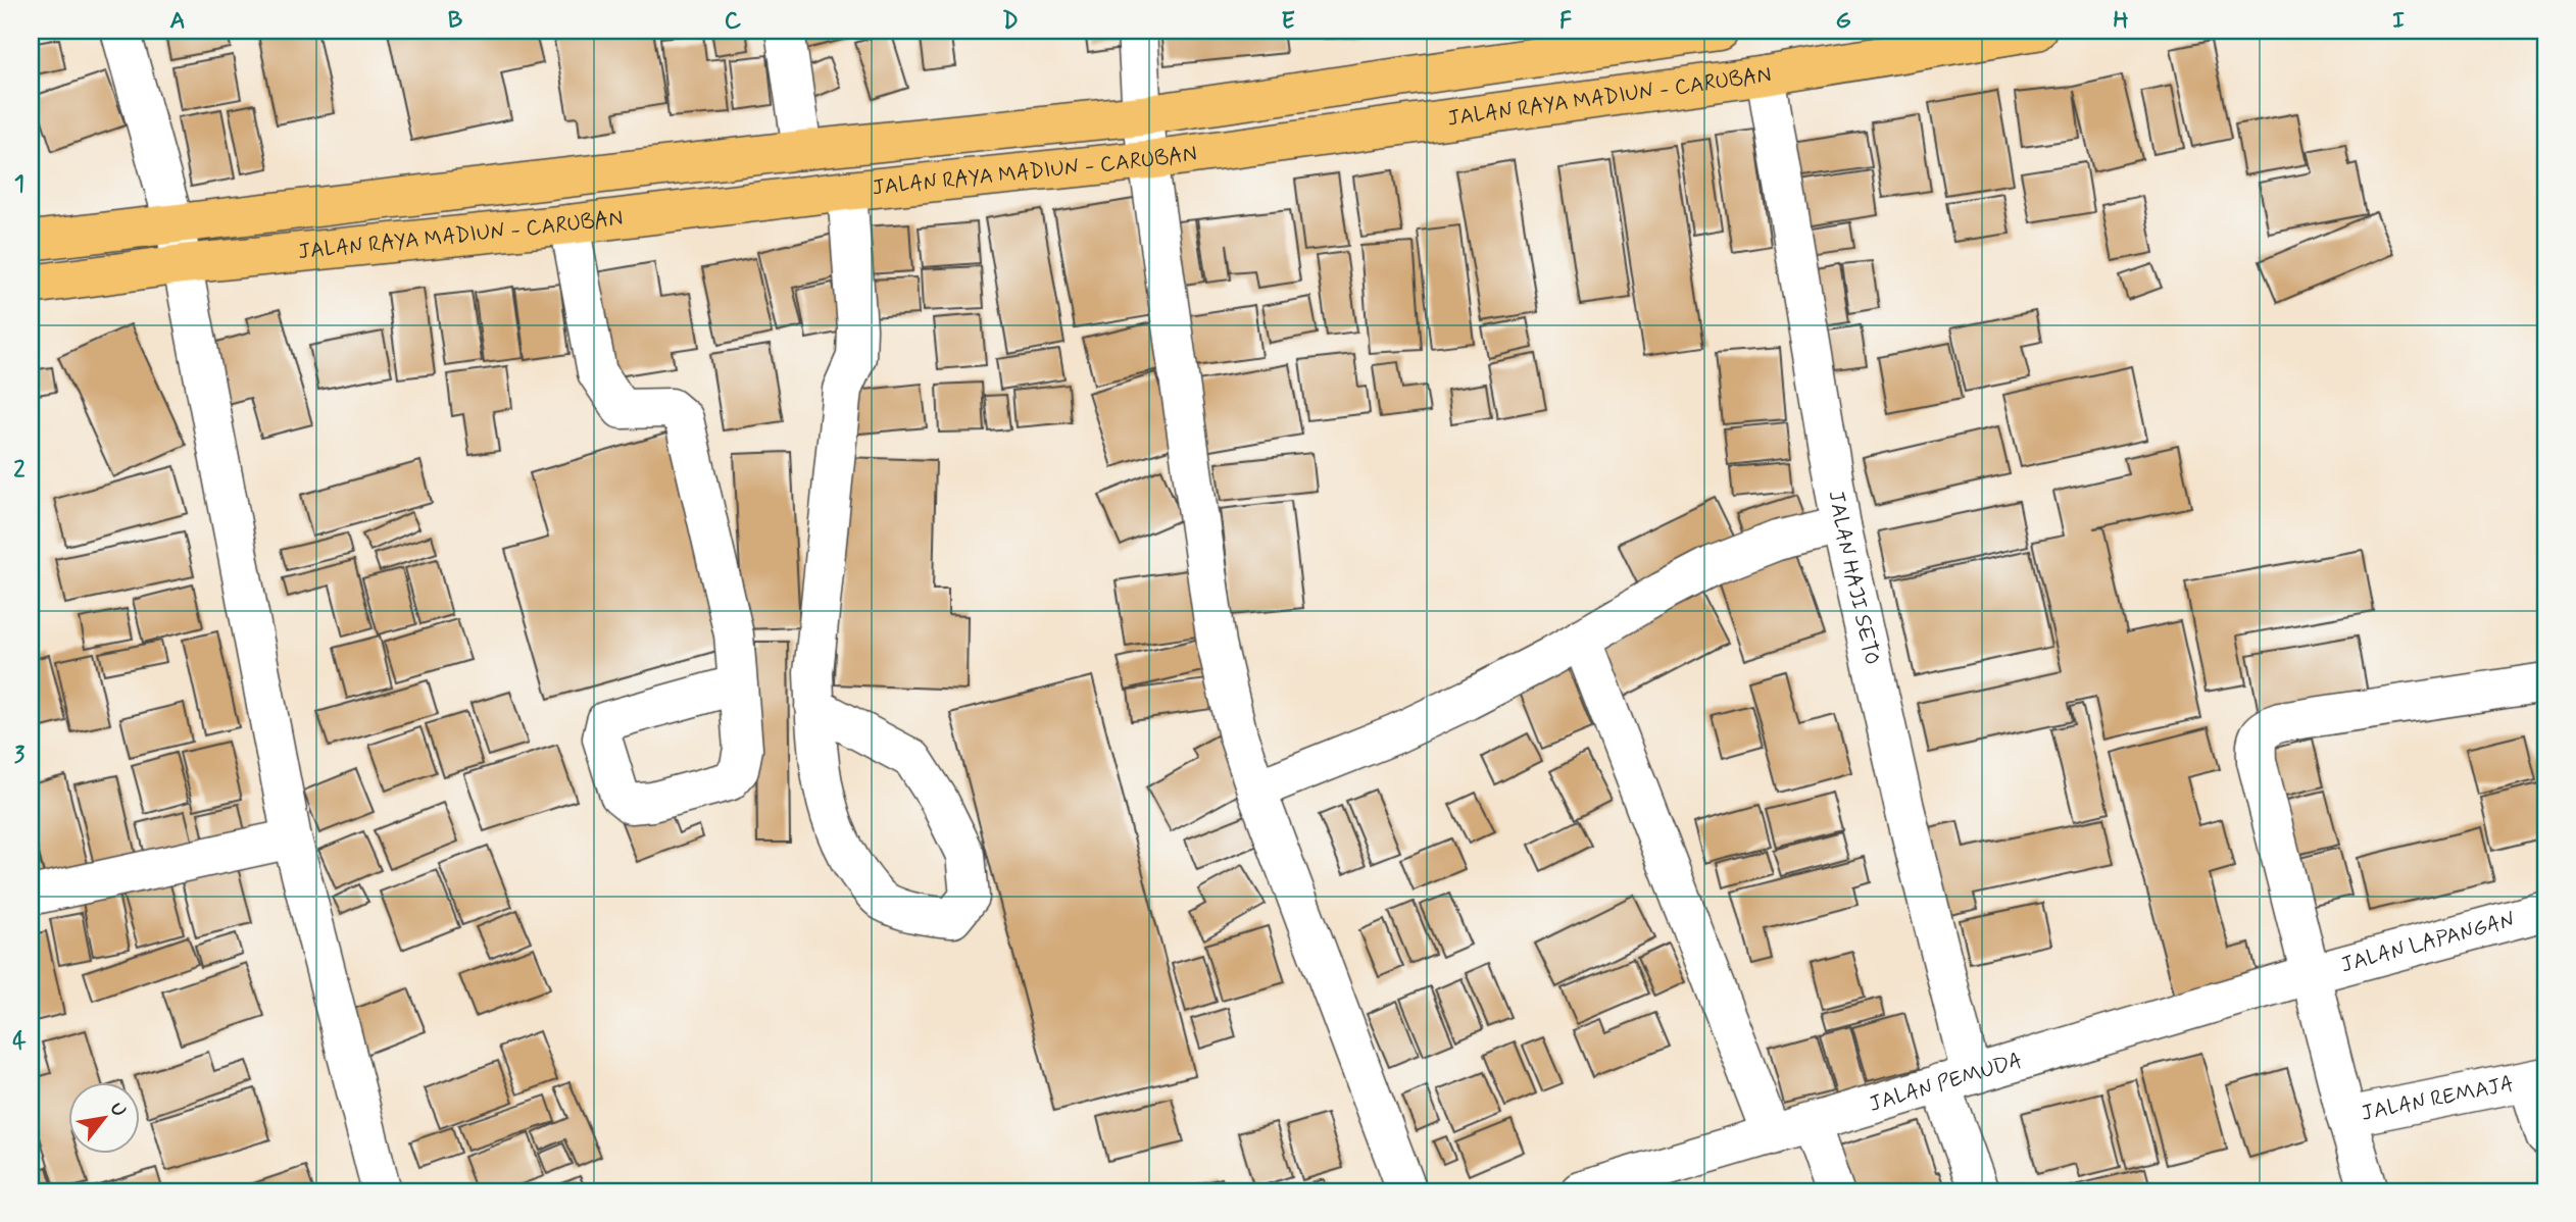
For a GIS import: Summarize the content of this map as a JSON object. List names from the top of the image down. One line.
{"streets":{"highway":["JALAN RAYA MADIUN - CARUBAN"],"street":["JALAN HAJI SETO","JALAN LAPANGAN","JALAN PEMUDA","JALAN REMAJA"]},"crossings":[["JALAN RAYA MADIUN - CARUBAN","JALAN HAJI SETO"],["JALAN HAJI SETO","JALAN PEMUDA"],["JALAN LAPANGAN","JALAN PEMUDA"],["JALAN LAPANGAN","JALAN REMAJA"],["JALAN PEMUDA","JALAN REMAJA"]],"north":"top right","grid":{"columns":["A","B","C","D","E","F","G","H","I"],"rows":["1","2","3","4"]}}
